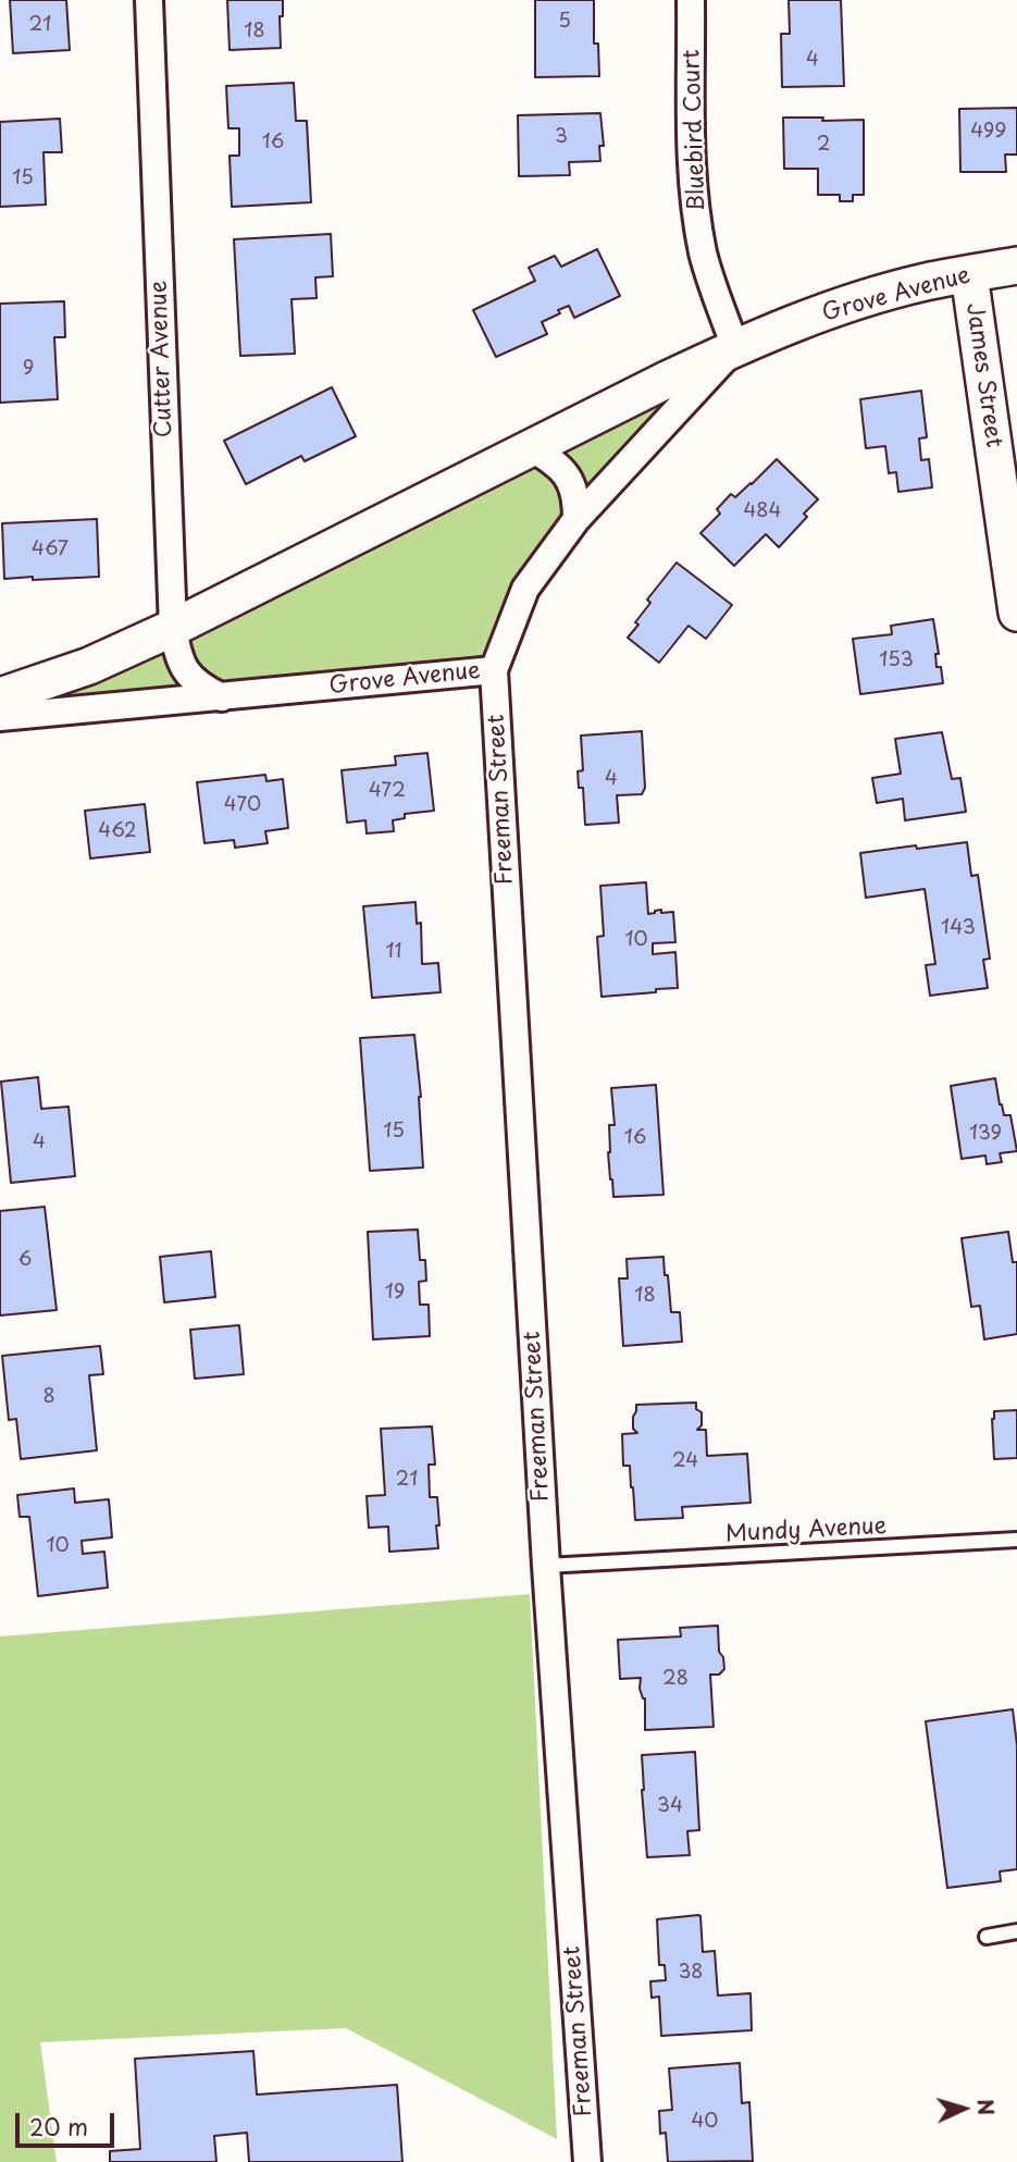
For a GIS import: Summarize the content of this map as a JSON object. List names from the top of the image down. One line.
{"streets":{"street":["Bluebird Court","Grove Avenue","Cutter Avenue","James Street","Freeman Street"],"lane":["Mundy Avenue"]},"crossings":[["Bluebird Court","Grove Avenue"],["Grove Avenue","Cutter Avenue"],["Grove Avenue","James Street"],["Grove Avenue","Freeman Street"],["Freeman Street","Mundy Avenue"]],"house_numbers":["5","21","18","4","499","3","16","2","15","9","484","467","153","4","472","470","462","143","10","11","15","139","16","4","6","19","18","8","24","21","10","28","34","38","40"],"scale_bar":"20 m","north":"right"}
